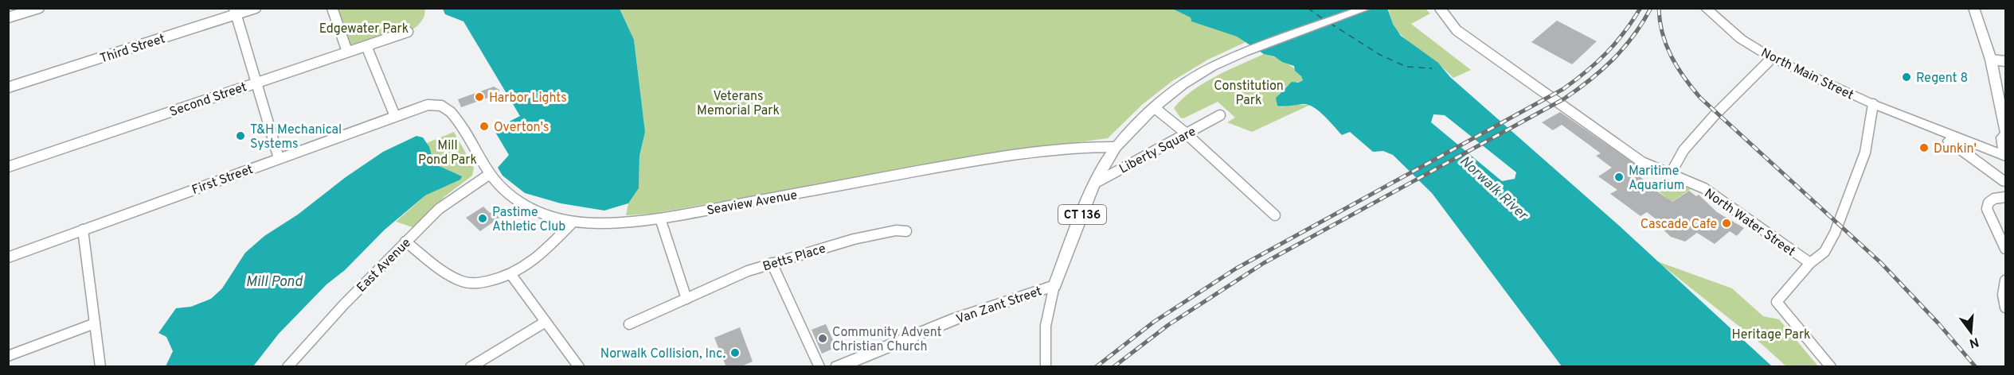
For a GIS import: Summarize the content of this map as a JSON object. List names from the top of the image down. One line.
{"streets":{"main road":["North Main Street","Liberty Square","CT 136","Van Zant Street"],"street":["Third Street","Second Street","First Street","Seaview Avenue","North Water Street","Betts Place","East Avenue"]},"crossings":[["Liberty Square","Seaview Avenue"],["Liberty Square","CT 136"],["First Street","Seaview Avenue"],["Seaview Avenue","CT 136"],["Seaview Avenue","East Avenue"],["CT 136","Van Zant Street"]],"water":["Norwalk River","Mill Pond"],"parks":["Edgewater Park","Constitution Park","Veterans Memorial Park","Mill Pond Park","Heritage Park"],"places":["Regent 8","Harbor Lights","Overton's","T&H Mechanical Systems","Dunkin'","Maritime Aquarium","Pastime Athletic Club","Cascade Cafe","Community Advent Christian Church","Norwalk Collision, Inc."],"north":"bottom"}
